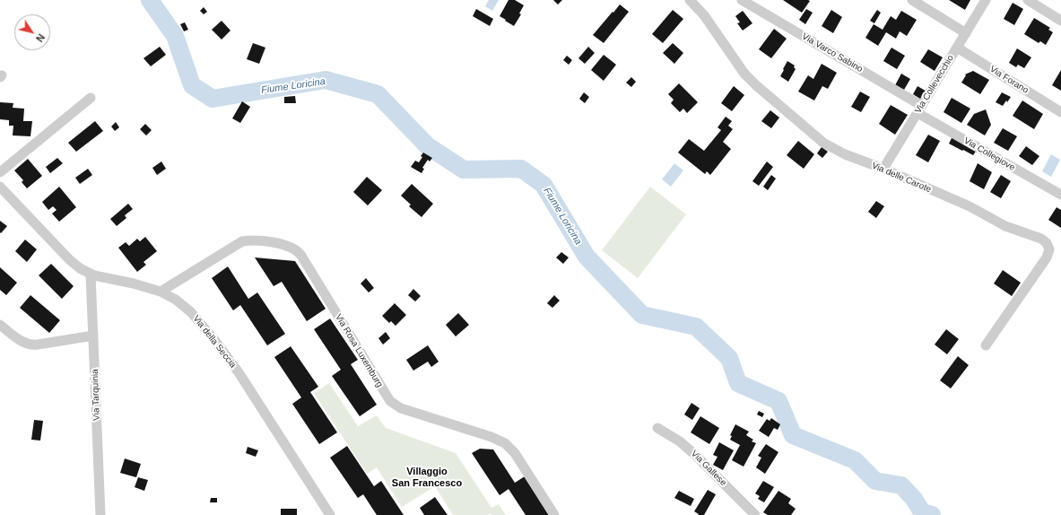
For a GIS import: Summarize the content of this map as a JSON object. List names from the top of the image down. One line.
{"streets":{"street":["Via Varco Sabino","Via Forano","Via Collevecchio","Via Collegiove","Via delle Carote","Via della Seccia","Via Rosa Luxemburg","Via Tarquinia","Via Gallese"]},"crossings":[["Via Varco Sabino","Via Collevecchio"],["Via Varco Sabino","Via Collegiove"],["Via Forano","Via Collevecchio"],["Via Collevecchio","Via Collegiove"],["Via Collevecchio","Via delle Carote"],["Via della Seccia","Via Rosa Luxemburg"],["Via della Seccia","Via Tarquinia"]],"districts":["Villaggio San Francesco"],"water":["Fiume Loricina"],"north":"bottom right"}
